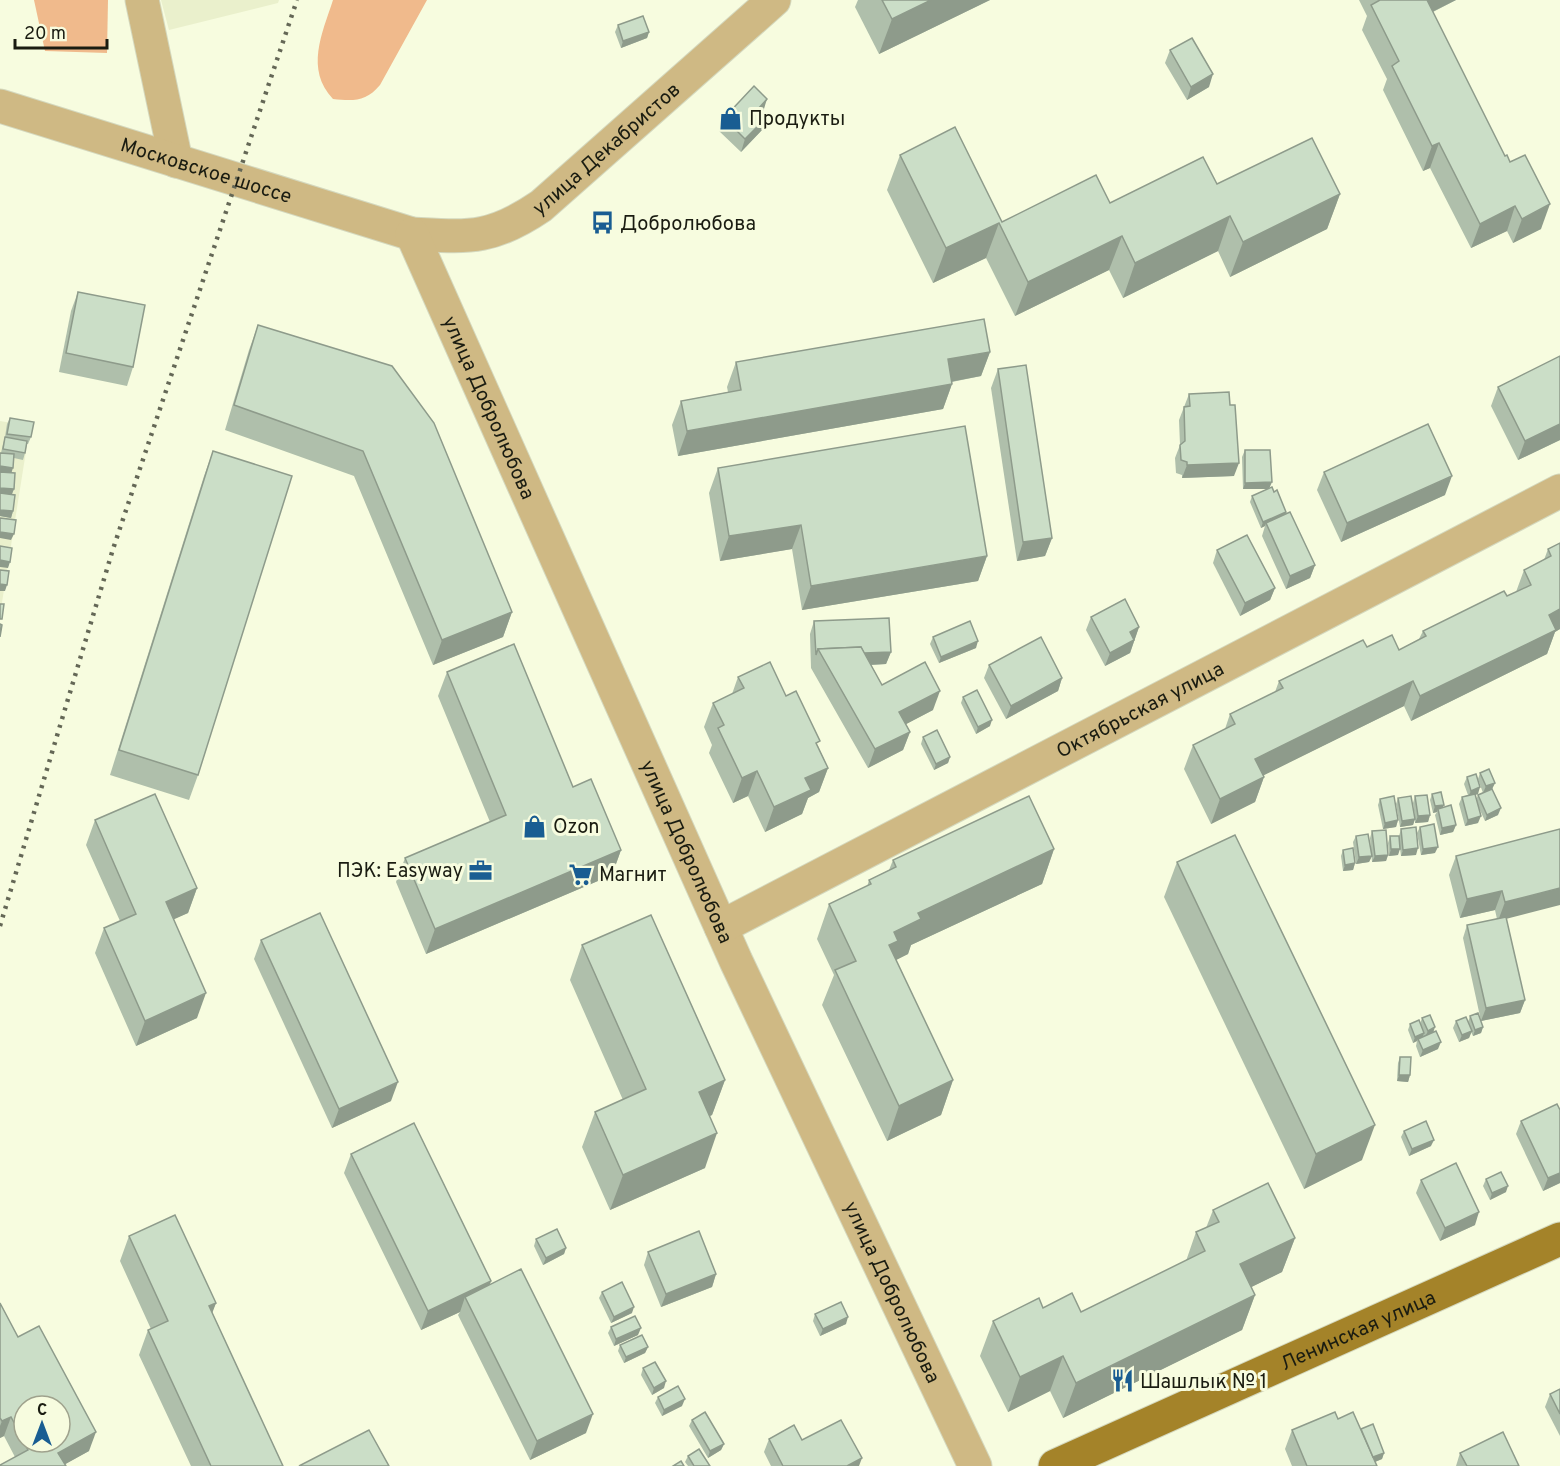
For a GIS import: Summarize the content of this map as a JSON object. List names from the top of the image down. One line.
{"streets":{"main road":["Ленинская улица"],"street":["улица Декабристов","Московское шоссе","улица Добролюбова","Октябрьская улица"]},"crossings":[["улица Декабристов","Московское шоссе"],["улица Декабристов","улица Добролюбова"],["Московское шоссе","улица Добролюбова"],["улица Добролюбова","Октябрьская улица"]],"places":{"shop":["Продукты","Ozon"],"bus stop":["Добролюбова"],"office":["ПЭК: Easyway"],"supermarket":["Магнит"],"restaurant":["Шашлык № 1"]},"scale_bar":"20 m","north":"top"}
